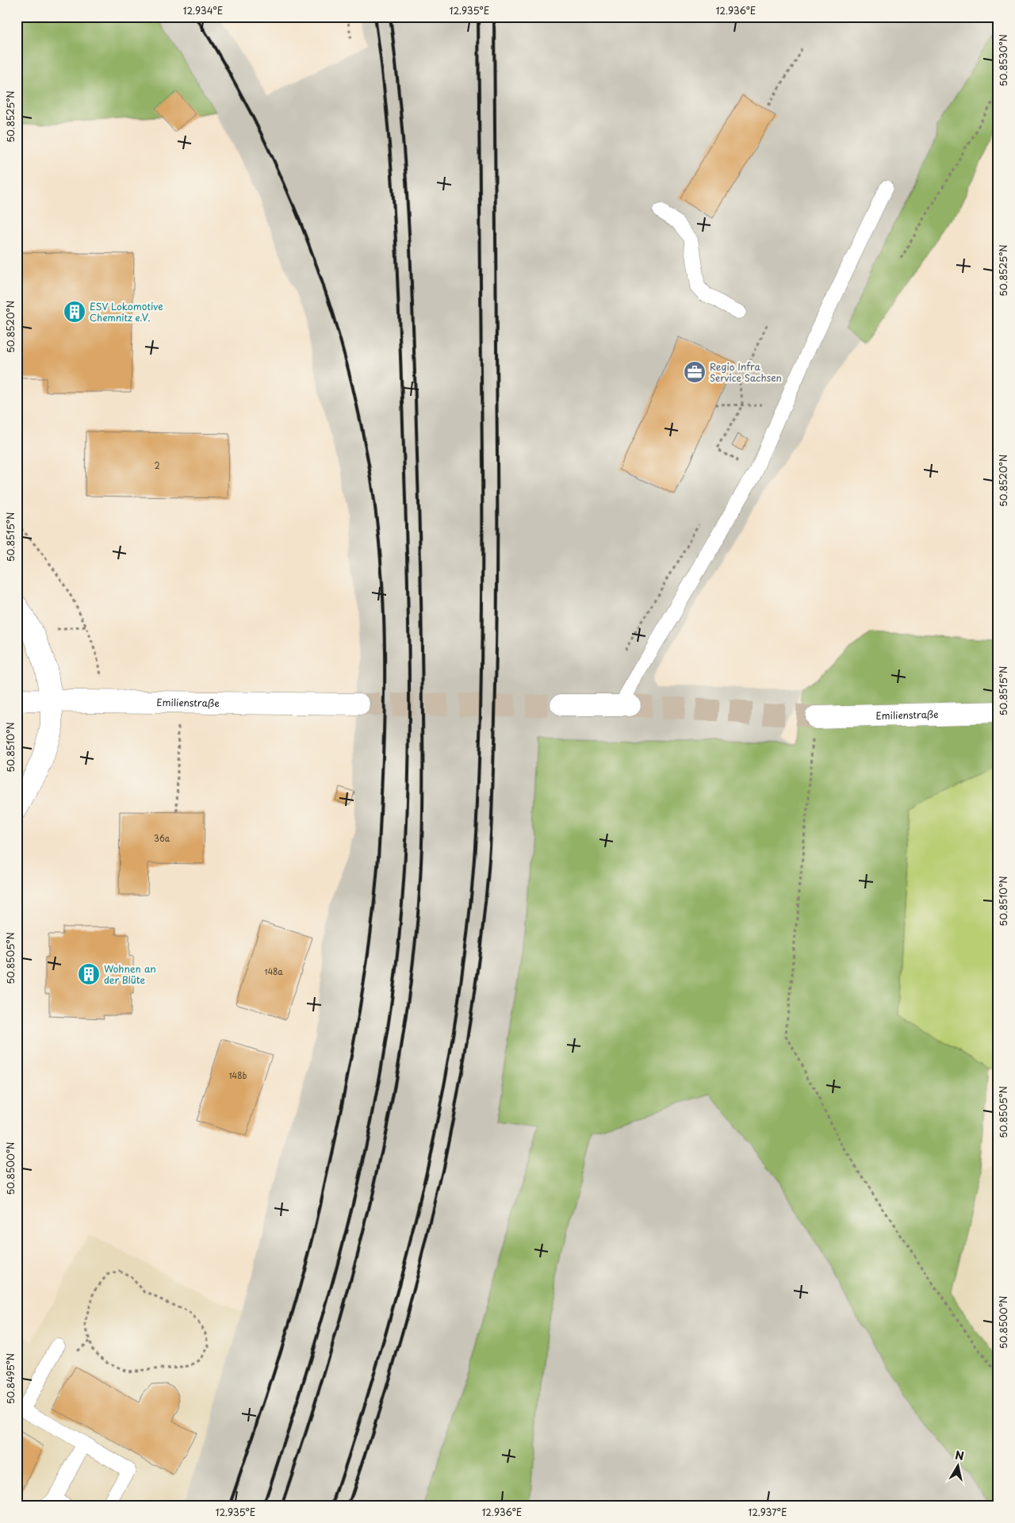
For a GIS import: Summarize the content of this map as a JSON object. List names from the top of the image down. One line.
{"streets":{"street":["Emilienstraße"]},"places":{"building":["ESV Lokomotive Chemnitz e.V.","Wohnen an der Blüte"],"office":["Regio Infra Service Sachsen"]},"house_numbers":["2","36a","148a","148b"],"north":"top","coordinates":["12.934°E","12.935°E","12.936°E","50.8530°N","50.8525°N","50.8520°N","50.8515°N","50.8510°N","50.8505°N","50.8500°N","50.8495°N","12.937°E"]}
